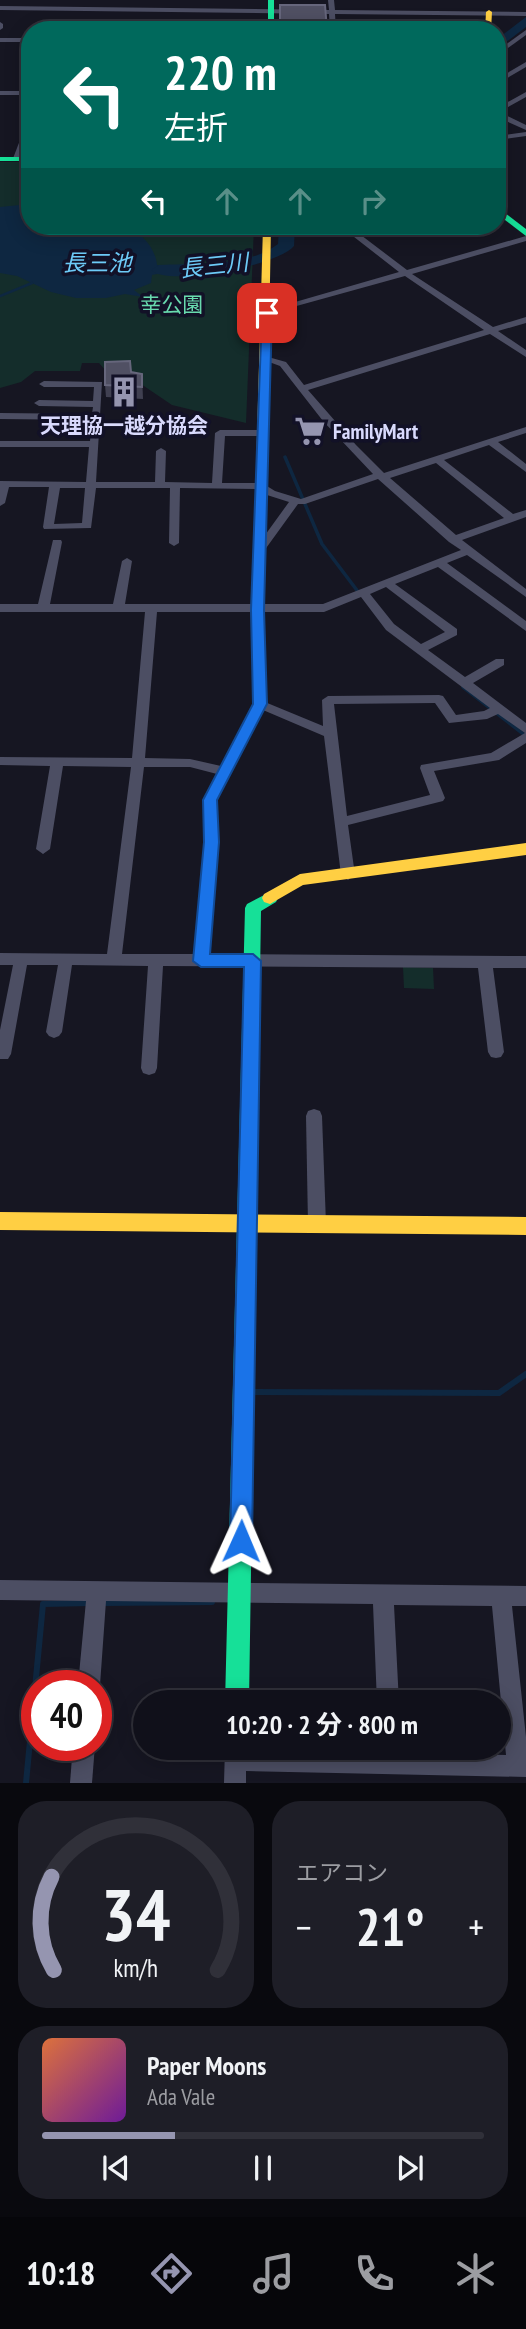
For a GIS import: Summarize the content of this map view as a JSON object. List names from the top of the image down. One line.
{"water":["長三池","長三川"],"parks":["幸公園"],"places":{"building":["天理協一越分協会"],"supermarket":["FamilyMart"]},"page":{"turn":["220 m","左折"],"limit":"40","trip":"10:20 · 2 分 · 800 m","tile":"エアコン","heat":["−","21°","+"],"song":["Paper Moons","Ada Vale"],"tabs":"10:18","gauge":["34","km/h"]}}
